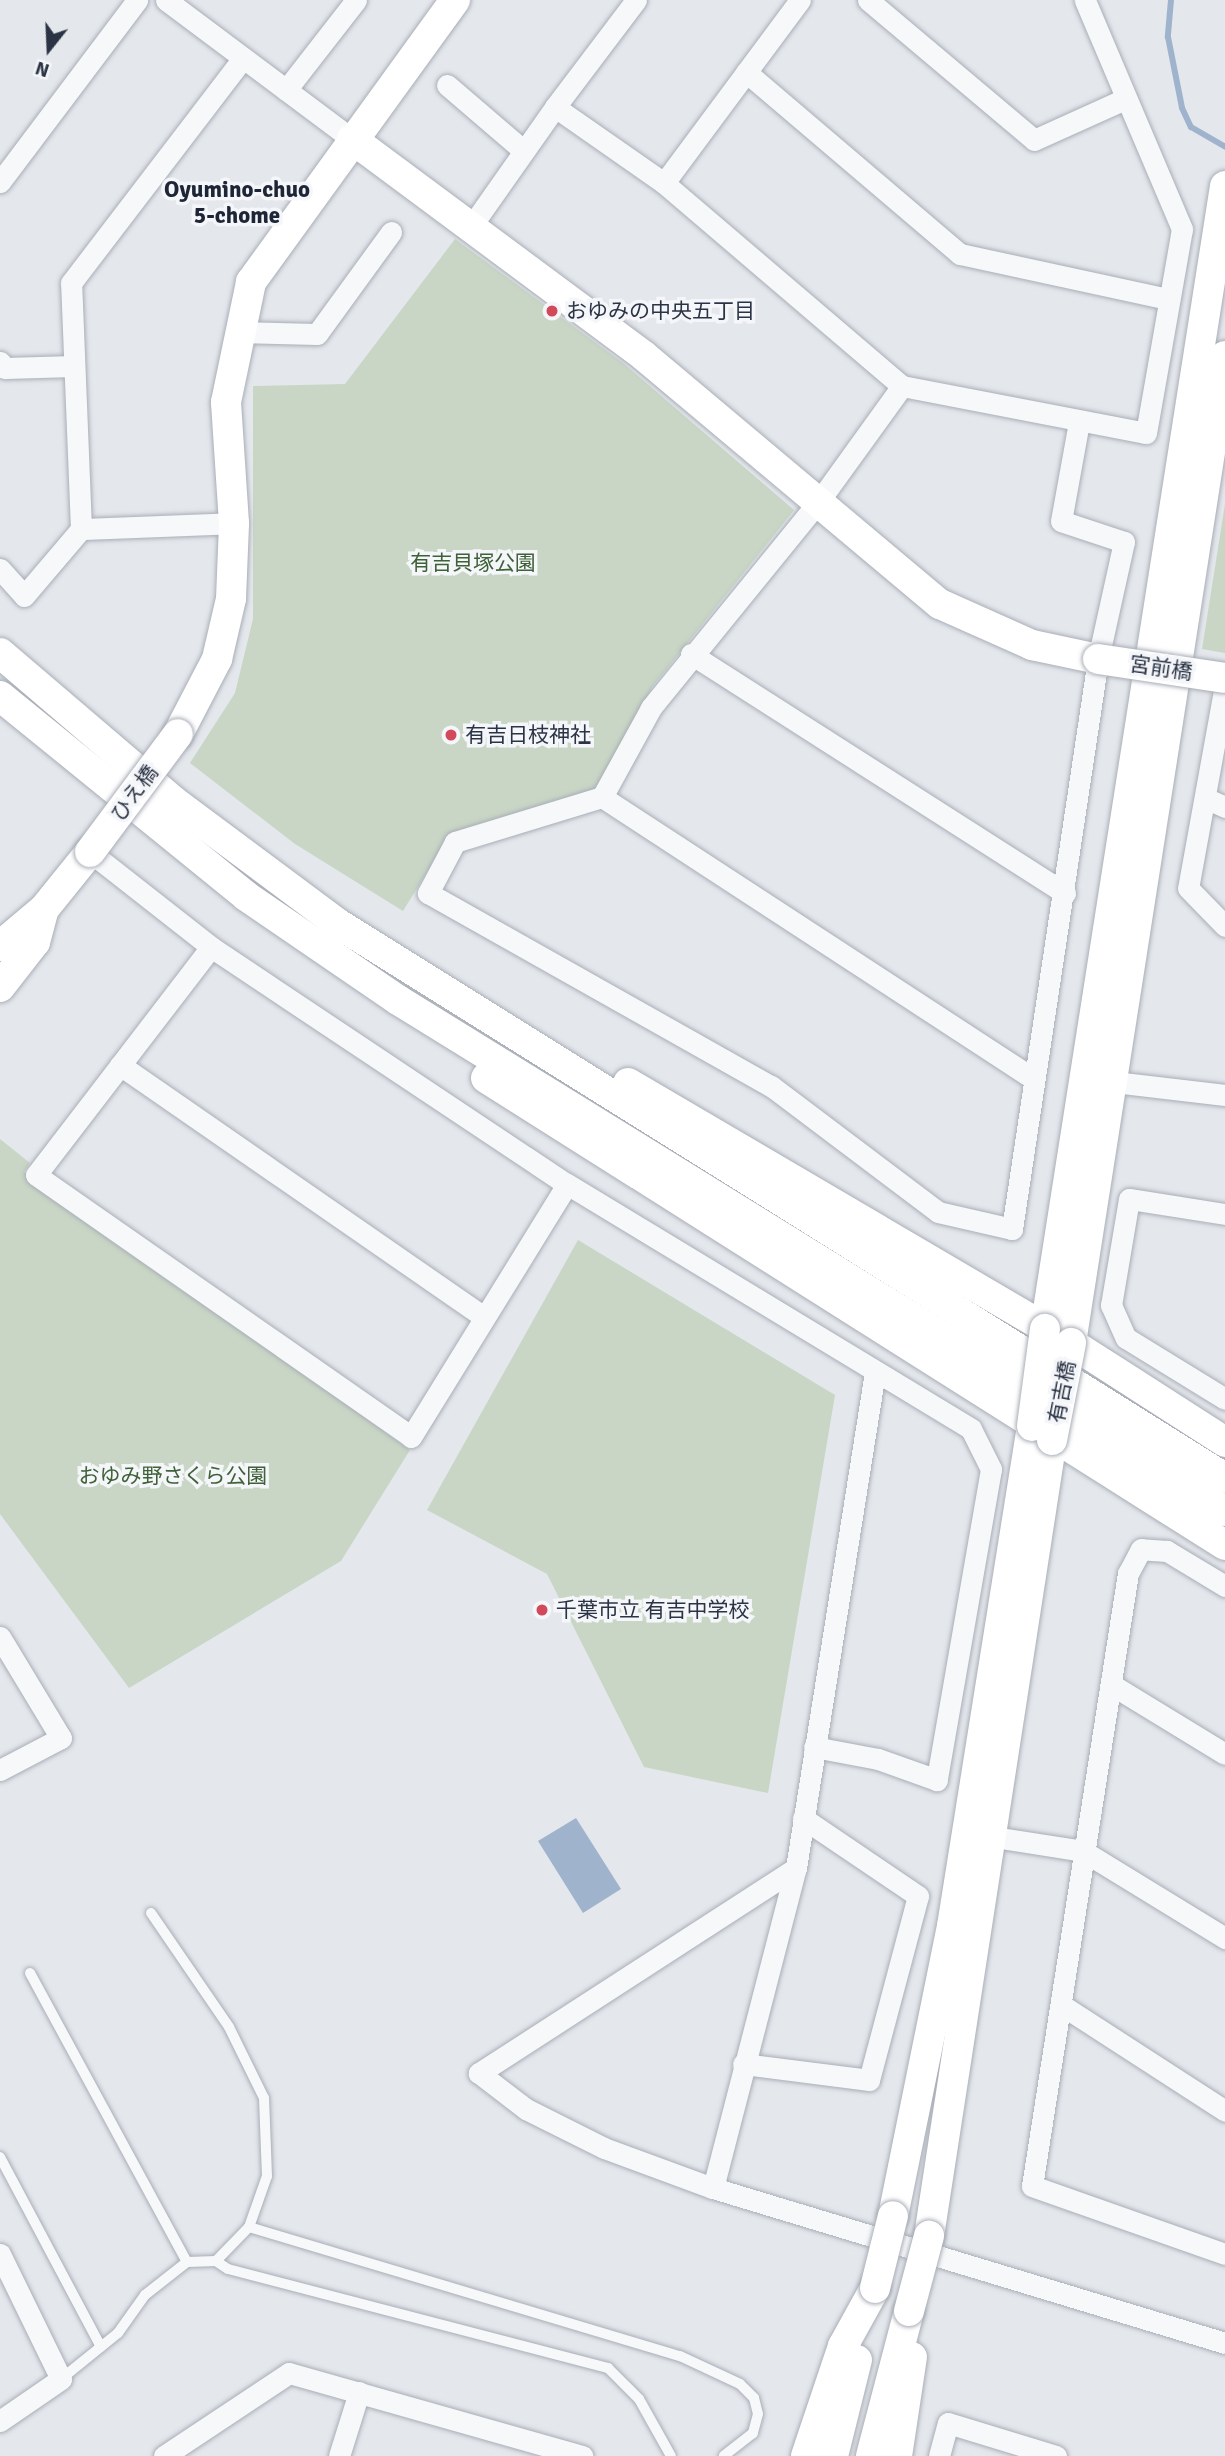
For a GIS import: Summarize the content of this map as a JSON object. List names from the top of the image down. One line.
{"streets":{"street":["宮前橋","ひえ橋","有吉橋"]},"crossings":[["宮前橋","ひえ橋"]],"districts":["Oyumino-chuo 5-chome"],"parks":["有吉貝塚公園","おゆみ野さくら公園"],"places":["おゆみの中央五丁目","有吉日枝神社","千葉市立 有吉中学校"],"north":"bottom"}
